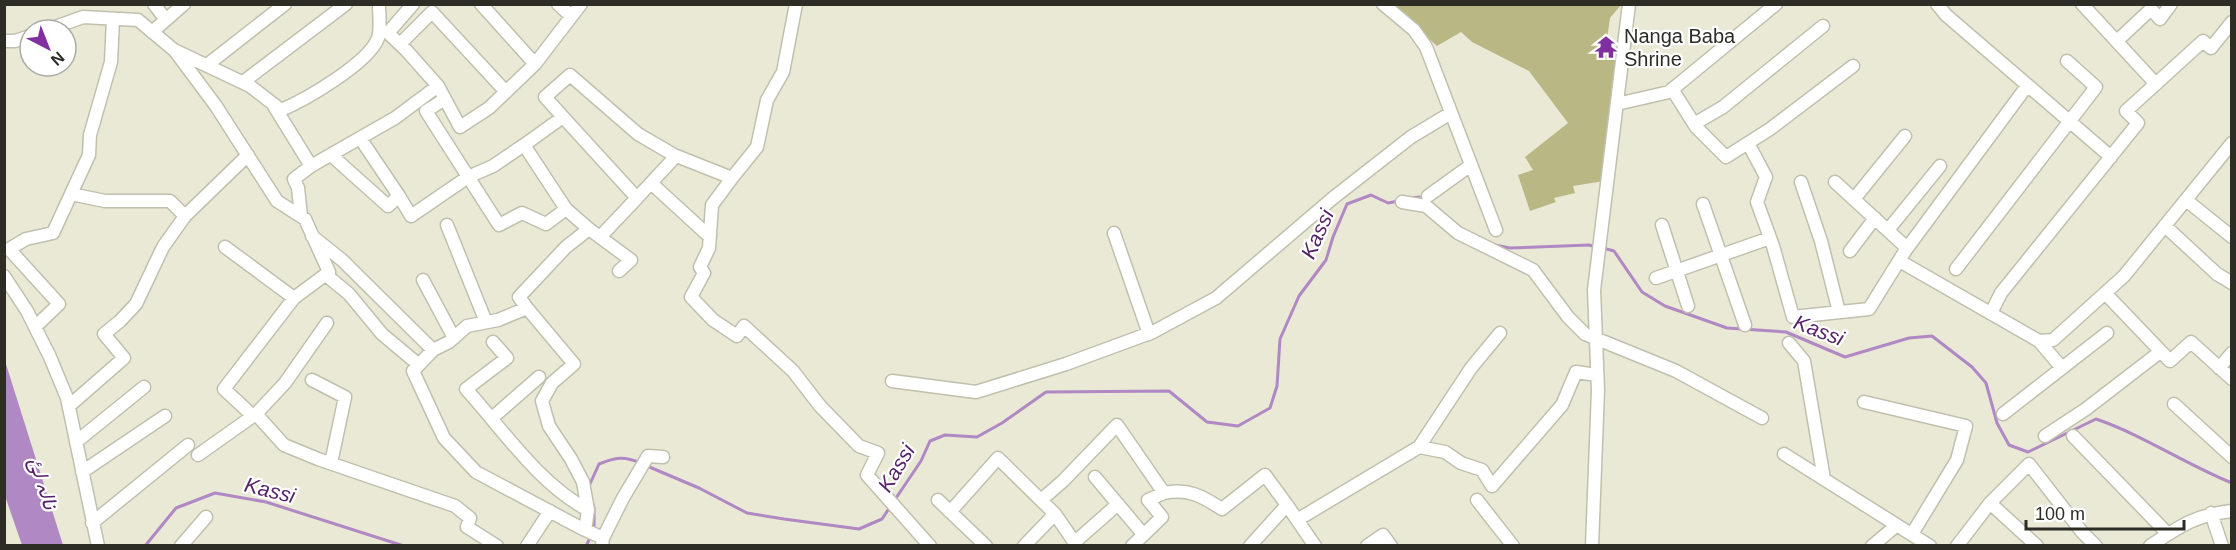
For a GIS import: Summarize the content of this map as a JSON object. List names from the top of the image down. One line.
{"water":["Kassi","نالہ لئ"],"places":{"temple":["Nanga Baba Shrine"]},"scale_bar":"100 m","north":"bottom right"}
